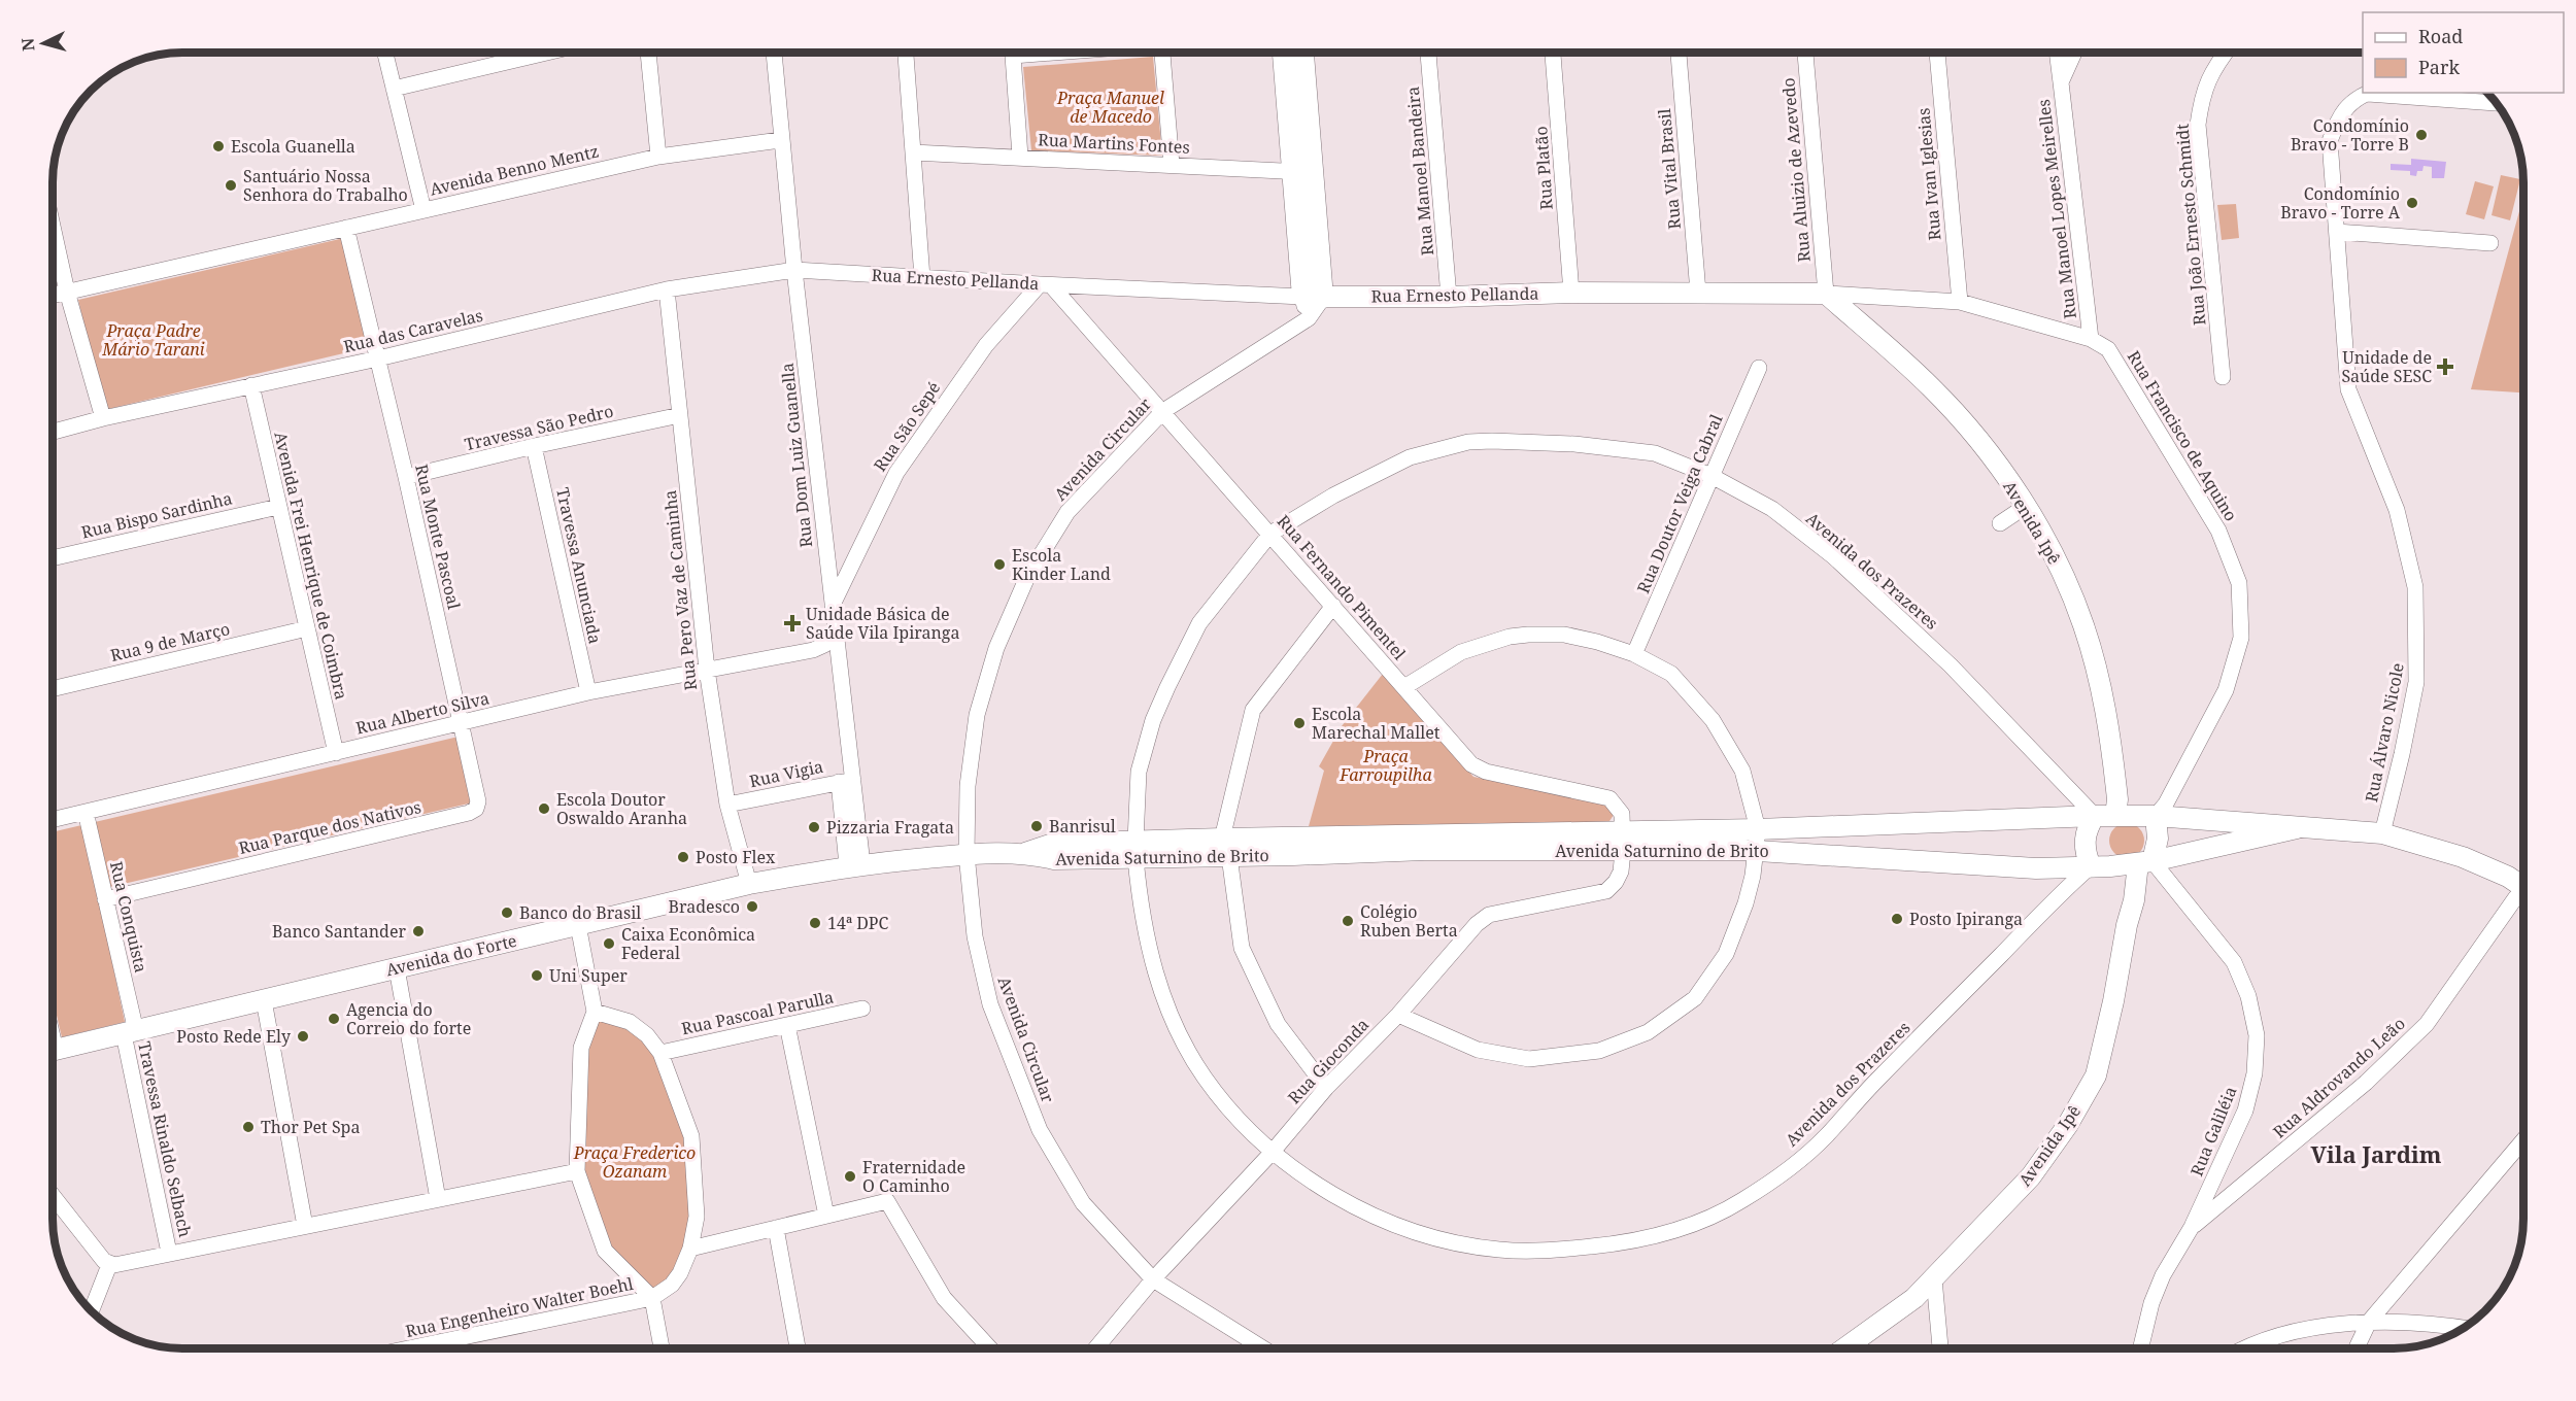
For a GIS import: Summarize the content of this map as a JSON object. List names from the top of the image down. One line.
{"streets":{"main road":["Rua Ernesto Pellanda","Avenida Ipê","Avenida Saturnino de Brito","Avenida do Forte"],"street":["Rua Martins Fontes","Rua Platão","Rua Vital Brasil","Avenida Benno Mentz","Rua Aluizio de Azevedo","Rua Manoel Bandeira","Rua Ivan Iglesias","Rua Manoel Lopes Meirelles","Rua João Ernesto Schmidt","Rua das Caravelas","Rua São Sepé","Travessa São Pedro","Rua Francisco de Aquino","Avenida Circular","Rua Dom Luiz Guanella","Rua Doutor Veiga Cabral","Rua Bispo Sardinha","Rua Monte Pascoal","Avenida Frei Henrique de Coimbra","Travessa Anunciada","Avenida dos Prazeres","Rua Fernando Pimentel","Rua Pero Vaz de Caminha","Rua 9 de Março","Rua Alberto Silva","Rua Álvaro Nicole","Rua Vigia","Rua Parque dos Nativos","Rua Conquista","Rua Pascoal Parulla","Rua Gioconda","Rua Aldrovando Leão","Rua Galiléia","Travessa Rinaldo Selbach","Rua Engenheiro Walter Boehl"]},"crossings":[["Rua Platão","Rua Ernesto Pellanda"],["Rua Vital Brasil","Rua Ernesto Pellanda"],["Avenida Benno Mentz","Rua Dom Luiz Guanella"],["Rua Aluizio de Azevedo","Rua Ernesto Pellanda"],["Rua Aluizio de Azevedo","Avenida Ipê"],["Rua Manoel Bandeira","Rua Ernesto Pellanda"],["Rua Ivan Iglesias","Rua Ernesto Pellanda"],["Rua Manoel Lopes Meirelles","Rua Ernesto Pellanda"],["Rua Ernesto Pellanda","Rua das Caravelas"],["Rua Ernesto Pellanda","Rua São Sepé"],["Rua Ernesto Pellanda","Rua Francisco de Aquino"],["Rua Ernesto Pellanda","Avenida Circular"],["Rua Ernesto Pellanda","Rua Dom Luiz Guanella"],["Rua Ernesto Pellanda","Avenida Ipê"],["Rua Ernesto Pellanda","Rua Fernando Pimentel"],["Rua das Caravelas","Rua Dom Luiz Guanella"],["Rua das Caravelas","Rua Monte Pascoal"],["Rua das Caravelas","Avenida Frei Henrique de Coimbra"],["Rua das Caravelas","Rua Pero Vaz de Caminha"],["Rua São Sepé","Rua Dom Luiz Guanella"],["Rua São Sepé","Rua Fernando Pimentel"],["Travessa São Pedro","Rua Monte Pascoal"],["Travessa São Pedro","Travessa Anunciada"],["Travessa São Pedro","Rua Pero Vaz de Caminha"],["Rua Francisco de Aquino","Avenida Ipê"],["Rua Francisco de Aquino","Avenida dos Prazeres"],["Rua Francisco de Aquino","Avenida Saturnino de Brito"],["Rua Francisco de Aquino","Rua Galiléia"],["Avenida Circular","Rua Fernando Pimentel"],["Avenida Circular","Avenida Saturnino de Brito"],["Avenida Circular","Rua Gioconda"],["Rua Dom Luiz Guanella","Rua Vigia"],["Rua Dom Luiz Guanella","Avenida Saturnino de Brito"],["Rua Dom Luiz Guanella","Avenida do Forte"],["Rua Doutor Veiga Cabral","Avenida dos Prazeres"],["Rua Bispo Sardinha","Avenida Frei Henrique de Coimbra"],["Avenida Ipê","Avenida dos Prazeres"],["Avenida Ipê","Avenida Saturnino de Brito"],["Avenida Ipê","Rua Galiléia"],["Rua Monte Pascoal","Rua Alberto Silva"],["Rua Monte Pascoal","Rua Parque dos Nativos"],["Avenida Frei Henrique de Coimbra","Rua 9 de Março"],["Avenida Frei Henrique de Coimbra","Rua Alberto Silva"],["Travessa Anunciada","Rua Alberto Silva"],["Avenida dos Prazeres","Rua Fernando Pimentel"],["Avenida dos Prazeres","Avenida Saturnino de Brito"],["Avenida dos Prazeres","Rua Gioconda"],["Avenida dos Prazeres","Rua Galiléia"],["Rua Fernando Pimentel","Avenida Saturnino de Brito"],["Rua Fernando Pimentel","Rua Gioconda"],["Rua Pero Vaz de Caminha","Rua Alberto Silva"],["Rua Pero Vaz de Caminha","Rua Vigia"],["Rua Pero Vaz de Caminha","Avenida do Forte"],["Rua Alberto Silva","Rua Parque dos Nativos"],["Rua Alberto Silva","Rua Conquista"],["Rua Álvaro Nicole","Avenida Saturnino de Brito"],["Rua Parque dos Nativos","Rua Conquista"],["Avenida Saturnino de Brito","Avenida do Forte"],["Avenida Saturnino de Brito","Rua Gioconda"],["Avenida Saturnino de Brito","Rua Galiléia"],["Rua Conquista","Avenida do Forte"],["Rua Conquista","Travessa Rinaldo Selbach"],["Avenida do Forte","Travessa Rinaldo Selbach"],["Rua Aldrovando Leão","Rua Galiléia"]],"districts":["Vila Jardim"],"parks":["Praça Manuel de Macedo","Praça Padre Mário Tarani","Praça Farroupilha","Praça Frederico Ozanam"],"places":{"other":["Condomínio Bravo - Torre B","Escola Guanella","Santuário Nossa Senhora do Trabalho","Condomínio Bravo - Torre A","Escola Kinder Land","Escola Marechal Mallet","Escola Doutor Oswaldo Aranha","Banrisul","Pizzaria Fragata","Posto Flex","Bradesco","Banco do Brasil","Posto Ipiranga","Colégio Ruben Berta","14ª DPC","Banco Santander","Caixa Econômica Federal","Uni Super","Agencia do Correio do forte","Posto Rede Ely","Thor Pet Spa","Fraternidade O Caminho"],"health":["Unidade de Saúde SESC","Unidade Básica de Saúde Vila Ipiranga"]},"legend":["Road","Park"],"north":"left"}
